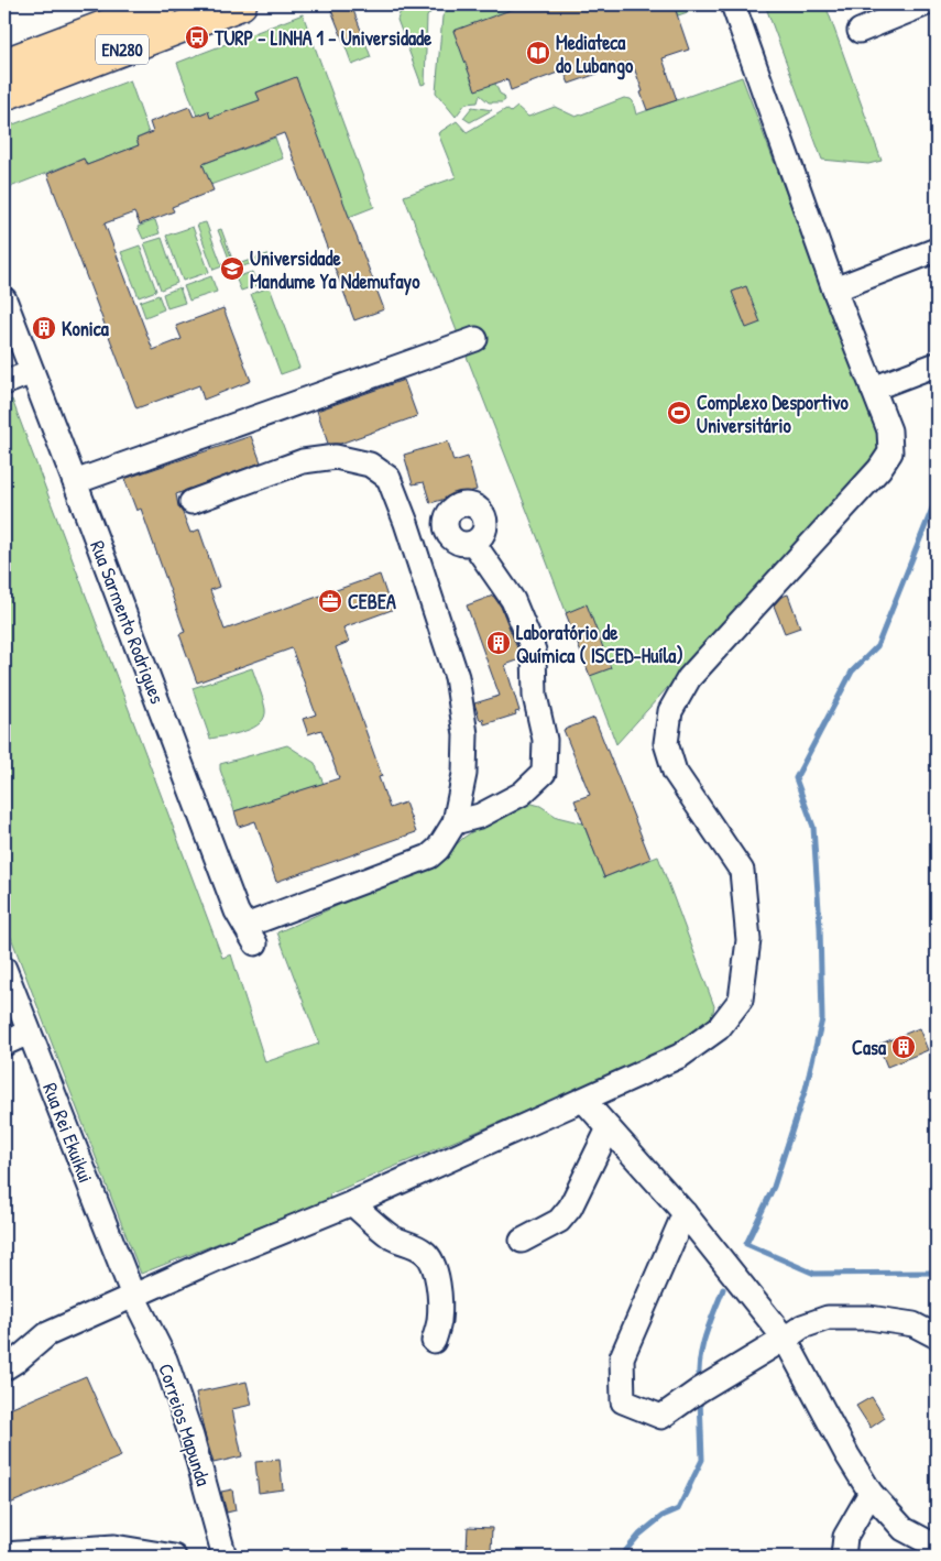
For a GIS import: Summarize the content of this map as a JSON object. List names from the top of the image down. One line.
{"streets":{"main road":["EN280"],"street":["Rua Sarmento Rodrigues","Rua Rei Ekuikui","Correios Mapunda"]},"crossings":[["Rua Rei Ekuikui","Correios Mapunda"]],"places":{"bus stop":["TURP - LINHA 1 - Universidade"],"library":["Mediateca do Lubango"],"school or university":["Universidade Mandume Ya Ndemufayo"],"building":["Konica","Laboratório de Química ( ISCED-Huíla)","Casa"],"sports":["Complexo Desportivo Universitário"],"office":["CEBEA"]}}
